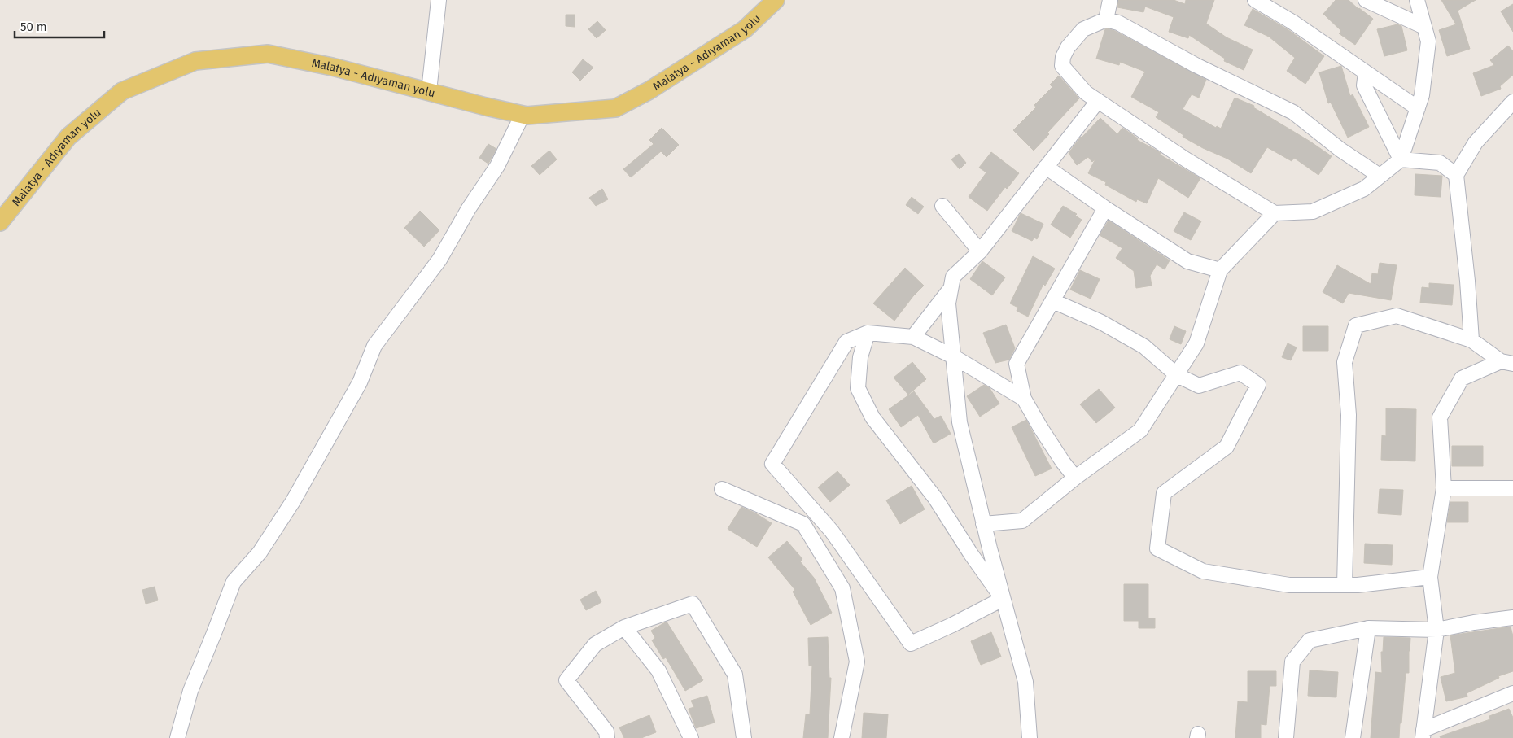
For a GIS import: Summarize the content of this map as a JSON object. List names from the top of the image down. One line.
{"streets":{"main road":["Malatya - Adıyaman yolu"]},"scale_bar":"50 m"}
